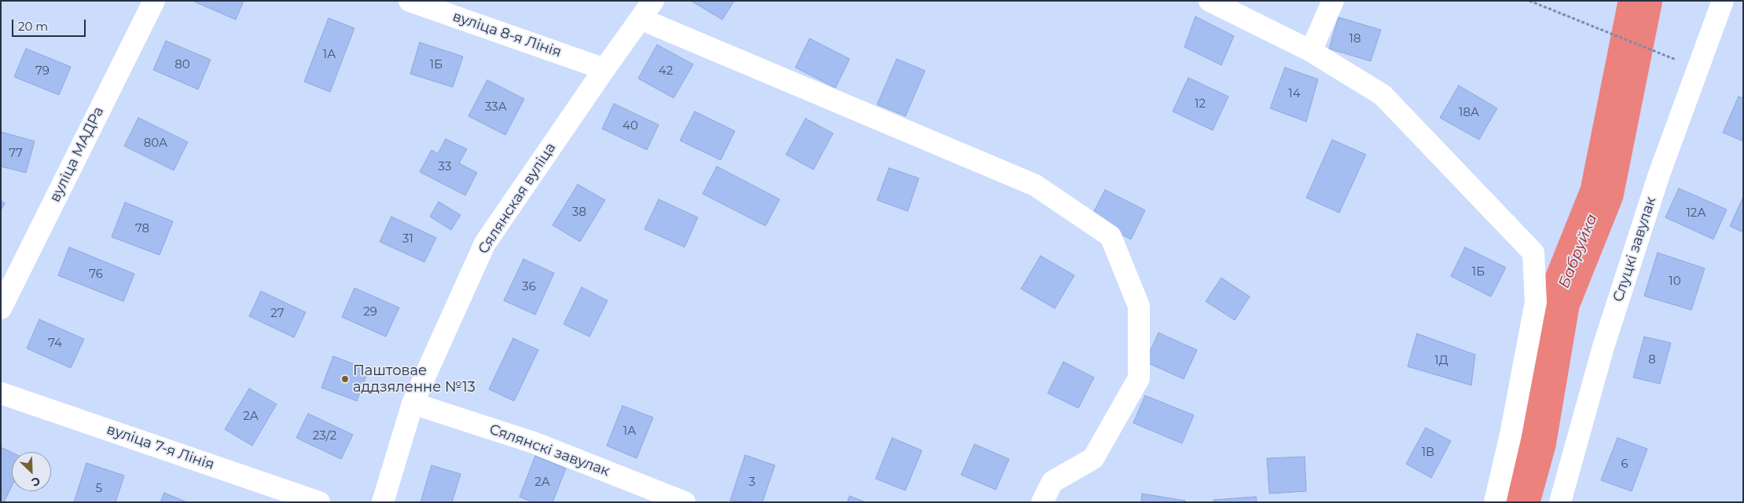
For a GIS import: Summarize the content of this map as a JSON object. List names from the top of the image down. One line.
{"streets":{"street":["вуліца 8-я Лінія","вуліца МАДРа","Сялянская вуліца","Слуцкі завулак","вуліца 7-я Лінія","Сялянскі завулак"]},"crossings":[["вуліца 8-я Лінія","Сялянская вуліца"],["Сялянская вуліца","Сялянскі завулак"]],"water":["Бабруйка"],"places":["Паштовае аддзяленне №13"],"house_numbers":["18","1А","80","1Б","79","42","14","12","33А","18А","40","80А","77","33","38","12А","78","31","1Б","76","10","36","29","27","74","8","1Д","2А","1А","23/2","1В","6","2А","3","5"],"scale_bar":"20 m","north":"bottom right"}
